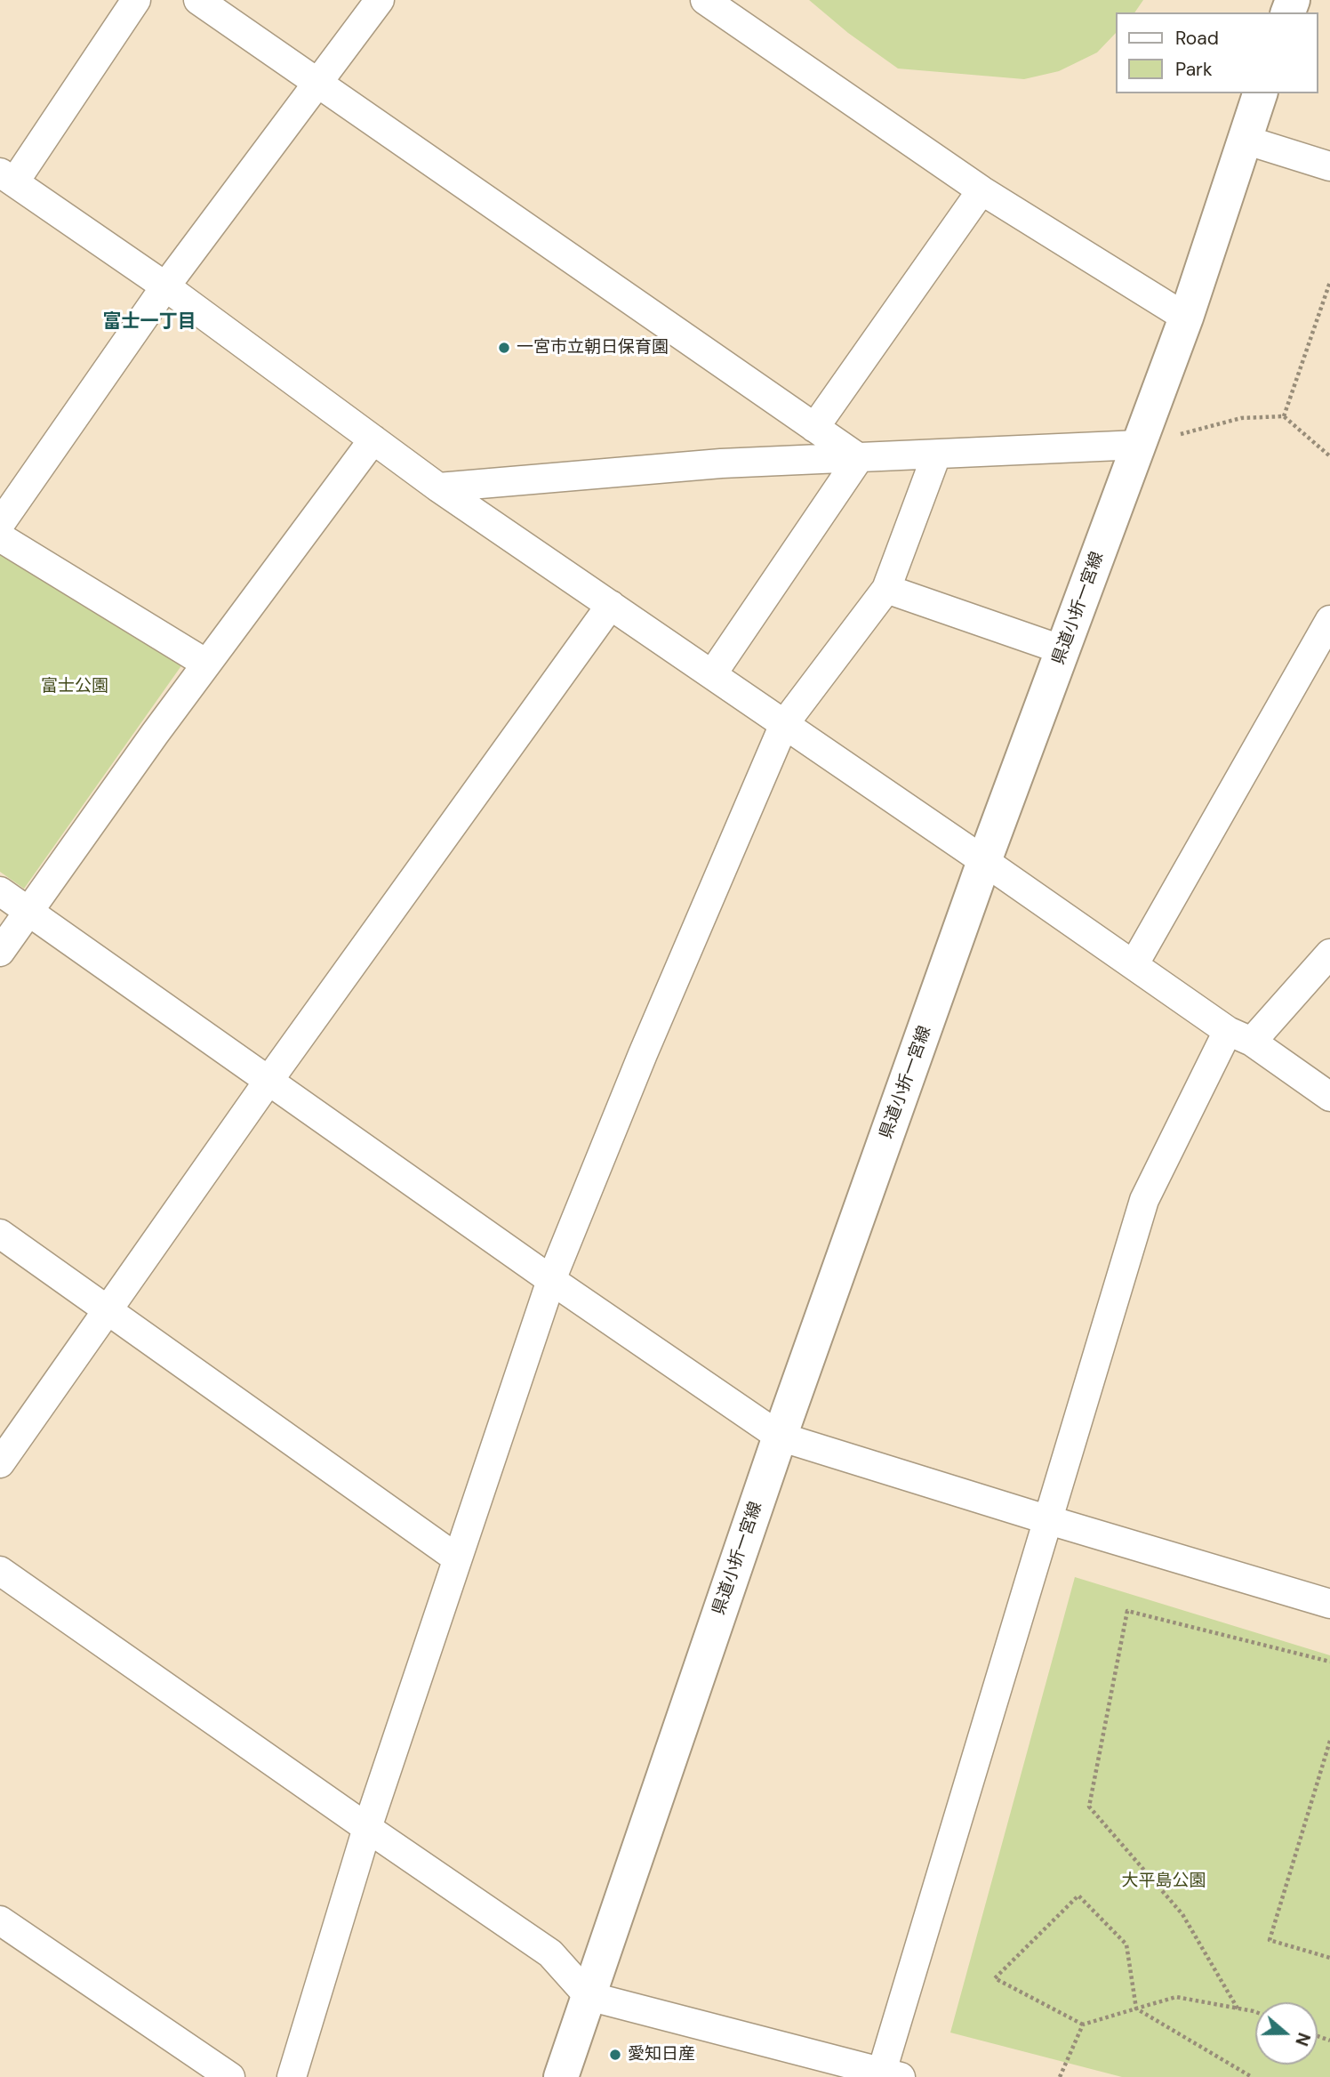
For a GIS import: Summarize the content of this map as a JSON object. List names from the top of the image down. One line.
{"streets":{"main road":["県道小折一宮線"]},"districts":["富士一丁目"],"parks":["富士公園","大平島公園"],"places":["一宮市立朝日保育園","愛知日産"],"legend":["Road","Park"],"north":"right"}
